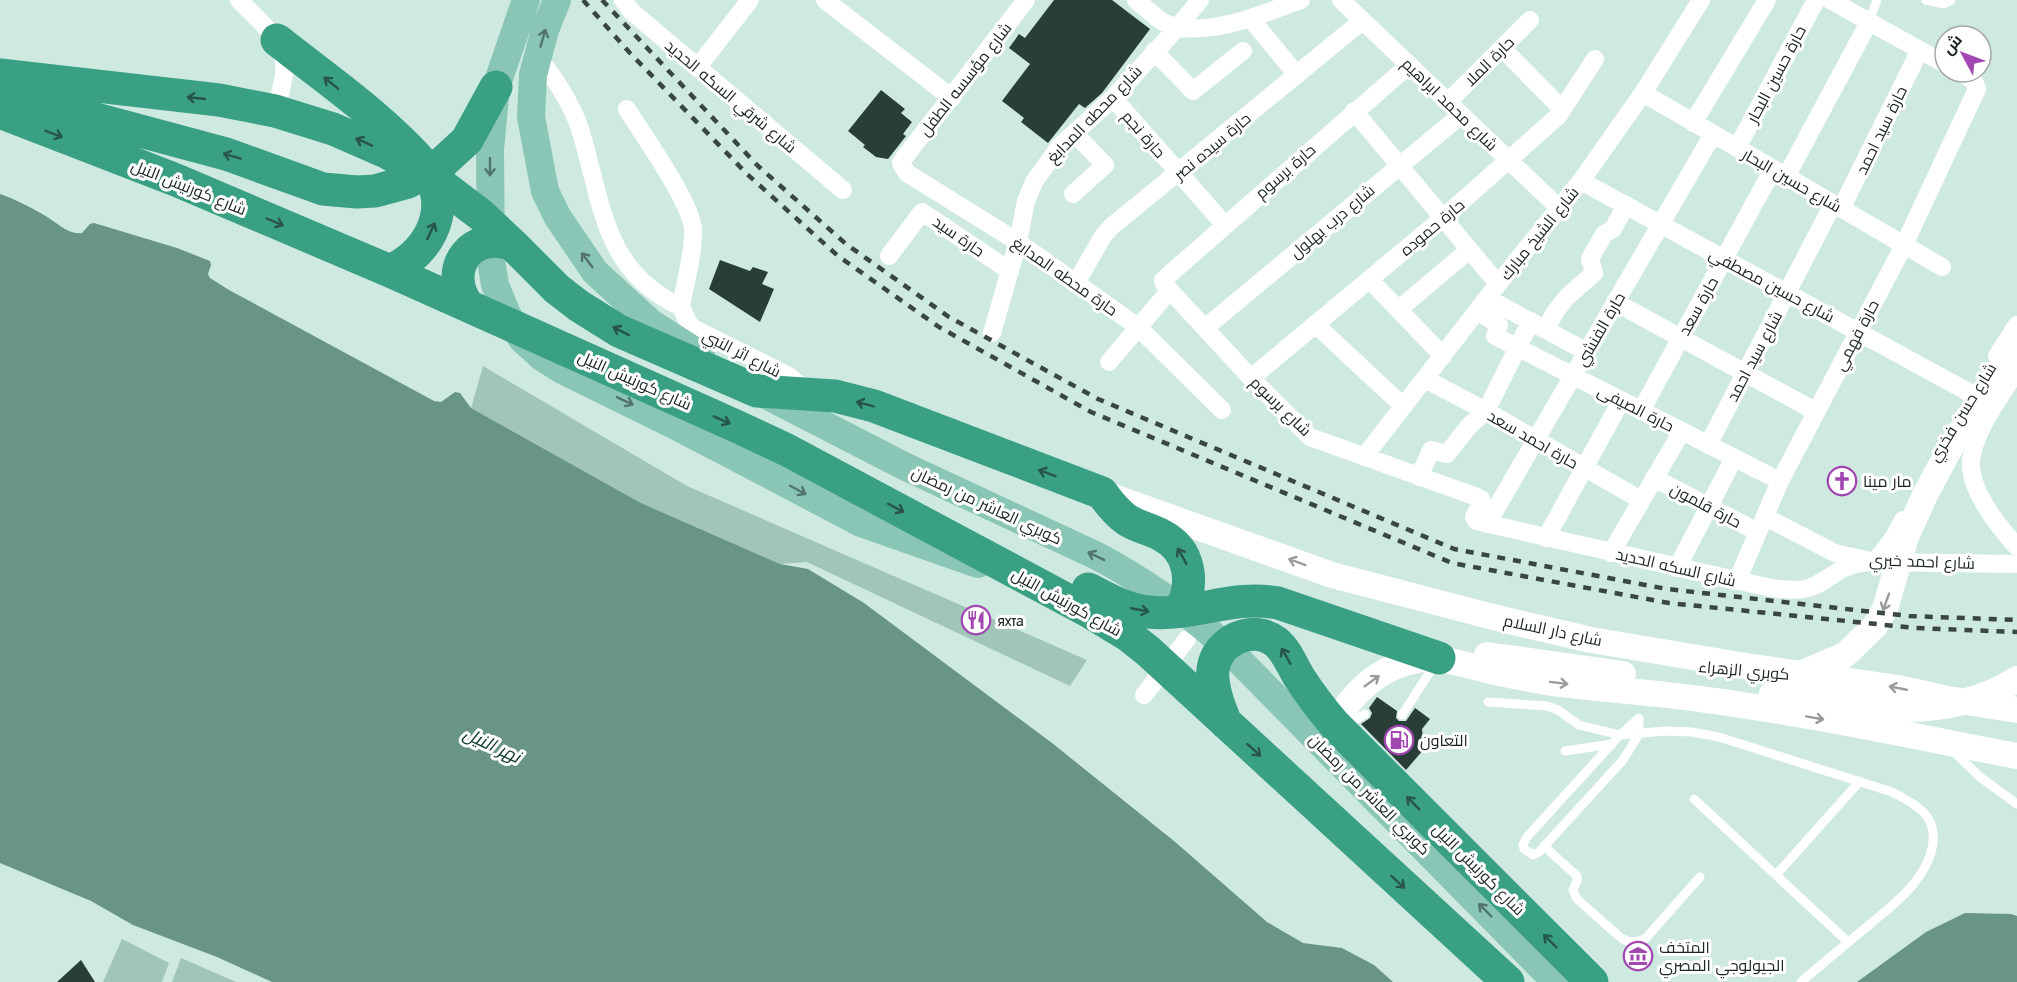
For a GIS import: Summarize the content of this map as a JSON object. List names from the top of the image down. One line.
{"streets":{"highway":["شارع كورنيش النيل"],"main road":["كوبري العاشر من رمضان","شارع دار السلام","كوبري الزهراء"],"street":["حارة الملا","حارة حسين البحار","شارع مؤسسه الطفل","شارع شرقي السكه الحديد","شارع محمد ابراهيم","شارع محطه المدابغ","حارة سيد احمد","حارة نجم","حارة سيده نصر","حارة برسوم","شارع حسين البحار","شارع درب بهلول","حارة حموده","شارع الشيخ مبارك","حارة سيد","حارة محطه المدابغ","شارع حسين مصطفي","حارة سعد","حارة الفنشي","حارة فهمي","شارع اثر النبي","شارع سيد احمد","شارع برسوم","حارة الصيفى","شارع حسن فخري","حارة احمد سعد","حارة قلمون","شارع احمد خيري","شارع السكه الحديد"]},"crossings":[["حارة الملا","شارع محمد ابراهيم"],["حارة حسين البحار","شارع حسين البحار"],["شارع مؤسسه الطفل","حارة محطه المدابغ"],["شارع محمد ابراهيم","حارة سيده نصر"],["شارع محمد ابراهيم","حارة برسوم"],["شارع محمد ابراهيم","شارع درب بهلول"],["شارع محمد ابراهيم","حارة حموده"],["شارع محمد ابراهيم","شارع الشيخ مبارك"],["شارع محطه المدابغ","حارة نجم"],["شارع محطه المدابغ","حارة سيد"],["شارع محطه المدابغ","حارة محطه المدابغ"],["حارة سيد احمد","شارع حسين البحار"],["حارة سيد احمد","شارع سيد احمد"],["حارة نجم","حارة سيده نصر"],["حارة نجم","حارة برسوم"],["حارة سيده نصر","حارة محطه المدابغ"],["حارة برسوم","حارة محطه المدابغ"],["حارة برسوم","شارع برسوم"],["شارع حسين البحار","شارع الشيخ مبارك"],["شارع حسين البحار","حارة سعد"],["شارع حسين البحار","حارة الفنشي"],["شارع حسين البحار","حارة فهمي"],["شارع حسين البحار","شارع سيد احمد"],["شارع درب بهلول","شارع برسوم"],["حارة حموده","شارع برسوم"],["شارع الشيخ مبارك","شارع حسين مصطفي"],["شارع الشيخ مبارك","شارع برسوم"],["شارع الشيخ مبارك","حارة الصيفى"],["شارع الشيخ مبارك","حارة احمد سعد"],["شارع حسين مصطفي","حارة سعد"],["شارع حسين مصطفي","حارة الفنشي"],["شارع حسين مصطفي","حارة فهمي"],["شارع حسين مصطفي","شارع سيد احمد"],["شارع حسين مصطفي","شارع حسن فخري"],["حارة سعد","حارة الصيفى"],["حارة الفنشي","شارع برسوم"],["حارة الفنشي","حارة الصيفى"],["حارة الفنشي","حارة احمد سعد"],["حارة الفنشي","شارع السكه الحديد"],["حارة فهمي","حارة الصيفى"],["حارة فهمي","حارة قلمون"],["حارة فهمي","شارع احمد خيري"],["حارة فهمي","شارع السكه الحديد"],["شارع سيد احمد","حارة الصيفى"],["شارع برسوم","شارع السكه الحديد"],["شارع حسن فخري","شارع احمد خيري"],["شارع حسن فخري","شارع السكه الحديد"],["حارة قلمون","شارع احمد خيري"],["شارع احمد خيري","شارع السكه الحديد"],["شارع دار السلام","كوبري الزهراء"]],"one_way":["كوبري العاشر من رمضان"],"water":["نهر النيل"],"places":{"church":["مار مينا"],"restaurant":["яхта"],"fuel station":["التعاون"],"museum":["المتخف الجيولوجي المصري"]},"north":"top left"}
